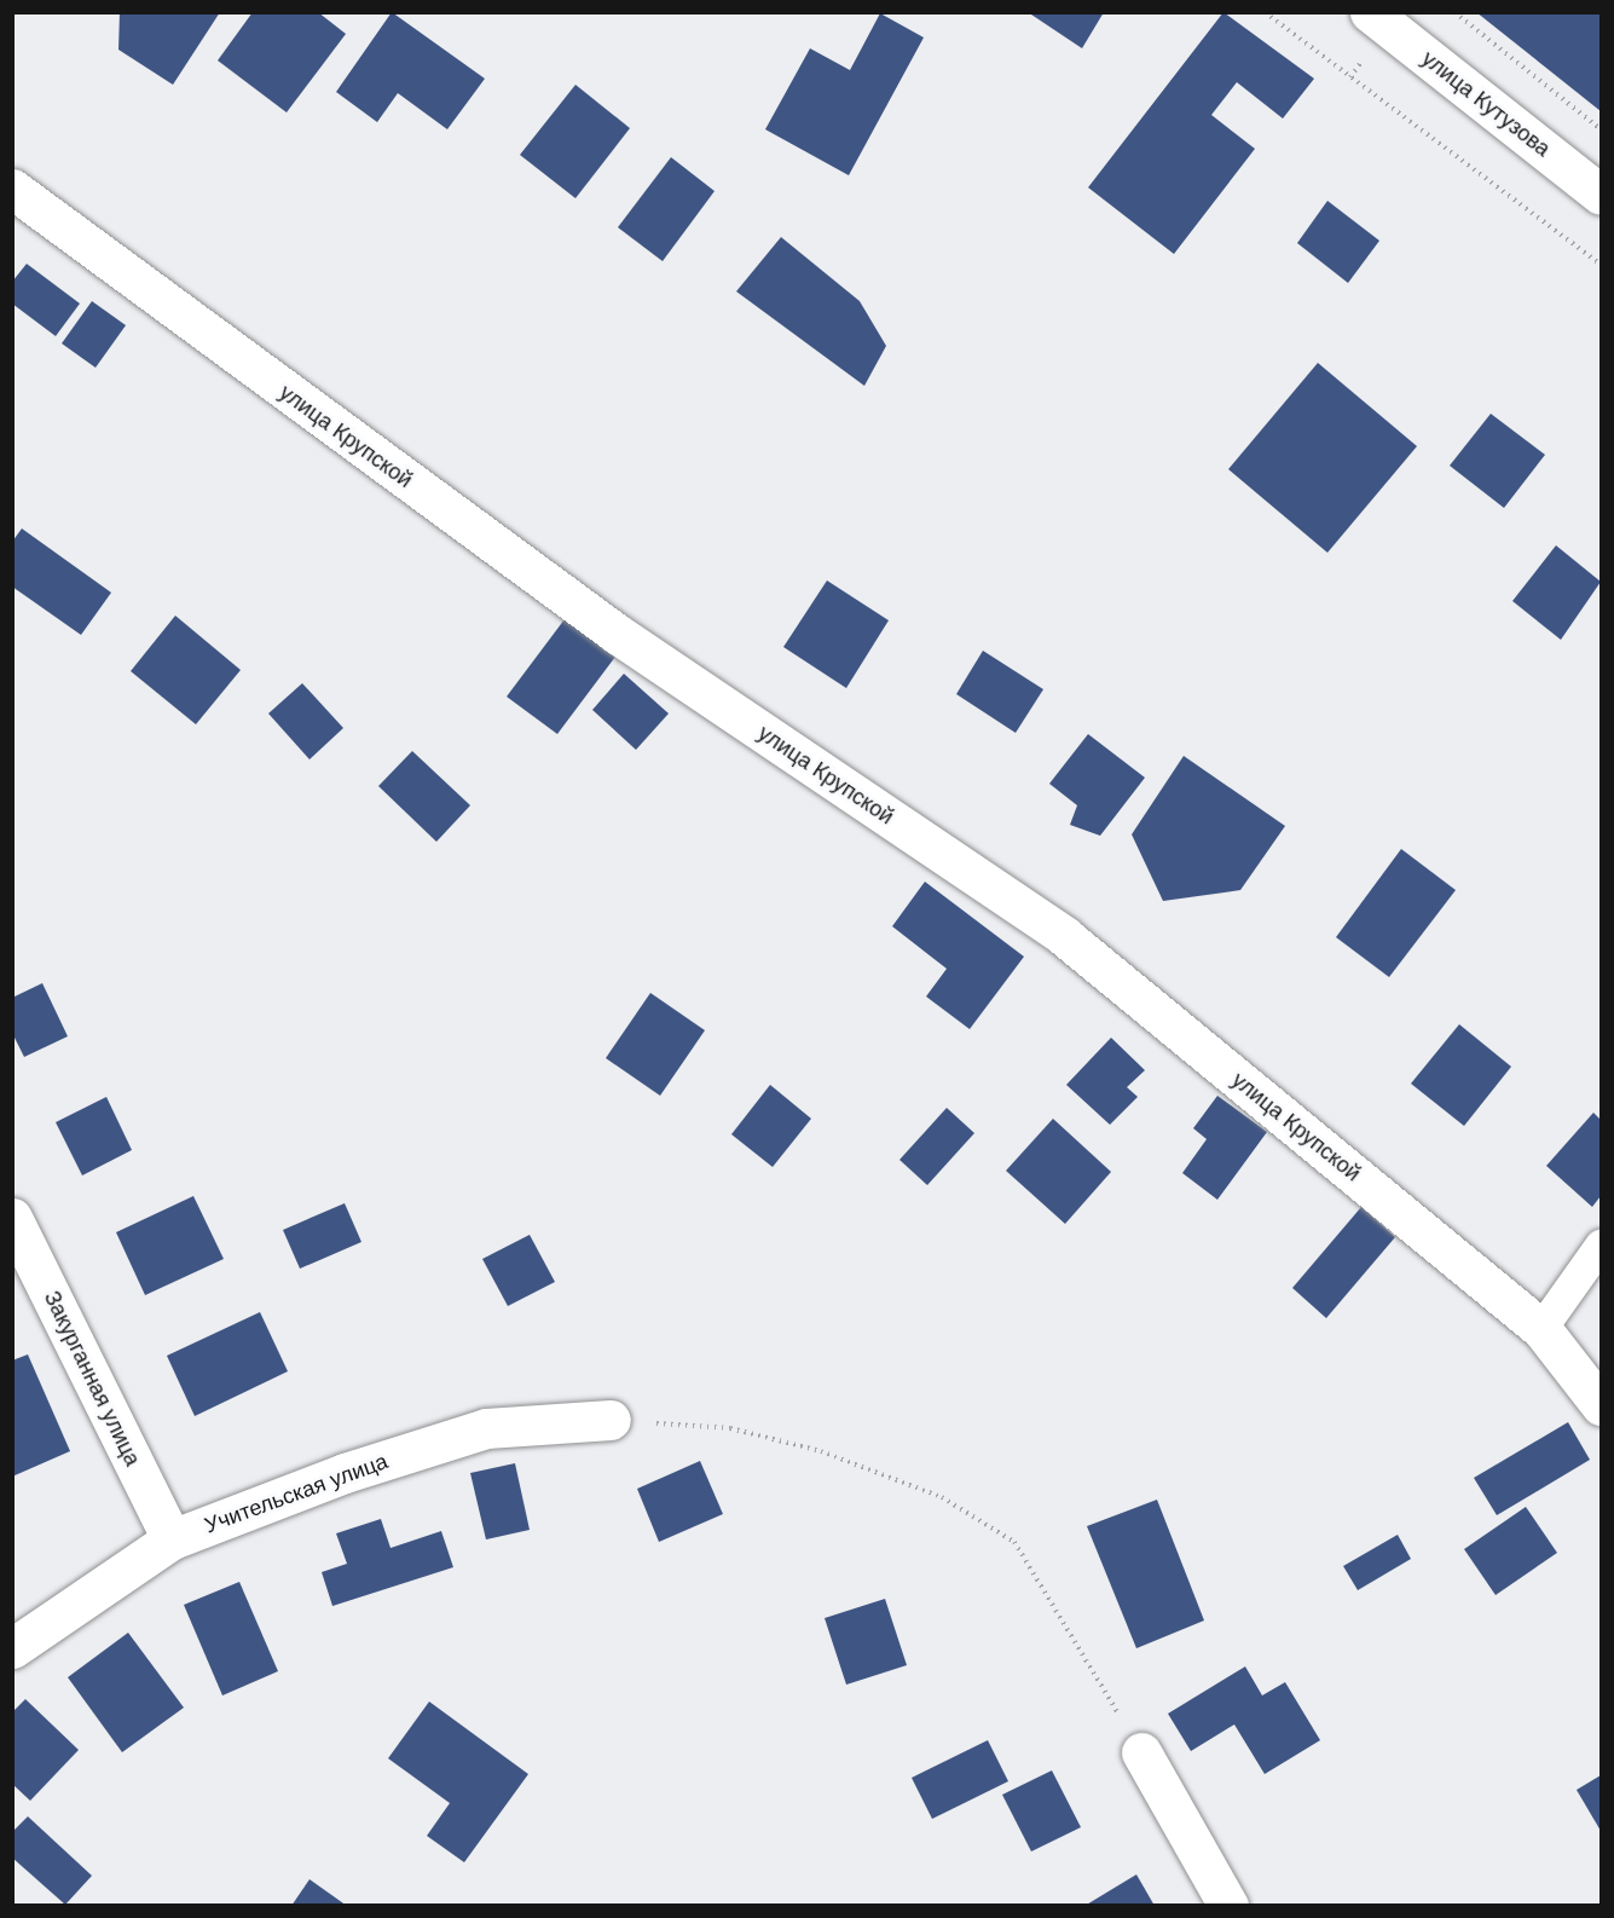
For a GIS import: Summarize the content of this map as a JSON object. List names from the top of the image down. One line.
{"streets":{"street":["улица Кутузова","улица Крупской","Закурганная улица","Учительская улица"]},"crossings":[["Закурганная улица","Учительская улица"]]}
